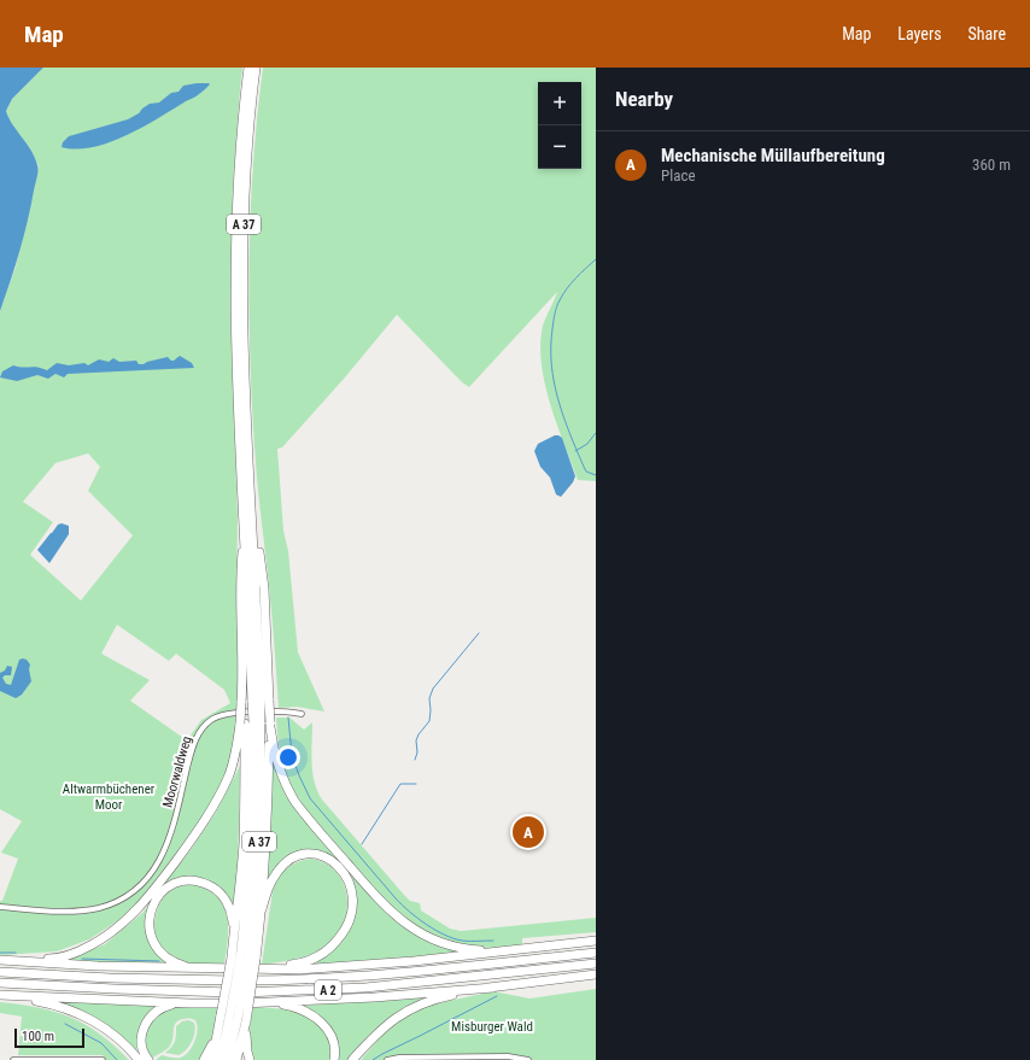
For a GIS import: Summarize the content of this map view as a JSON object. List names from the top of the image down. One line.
{"streets":{"highway":["A 37","A 2"],"street":["Moorwaldweg"]},"parks":["Altwarmbüchener Moor","Misburger Wald"],"scale_bar":"100 m","page":{"header":"Map","nav":["Map","Layers","Share"],"heading":"Nearby","map_buttons":["+","−"],"list":[{"mark":"A","name":"Mechanische Müllaufbereitung","note":"Place","value":"360 m"}],"pins":"A","scale":"100 m"}}
